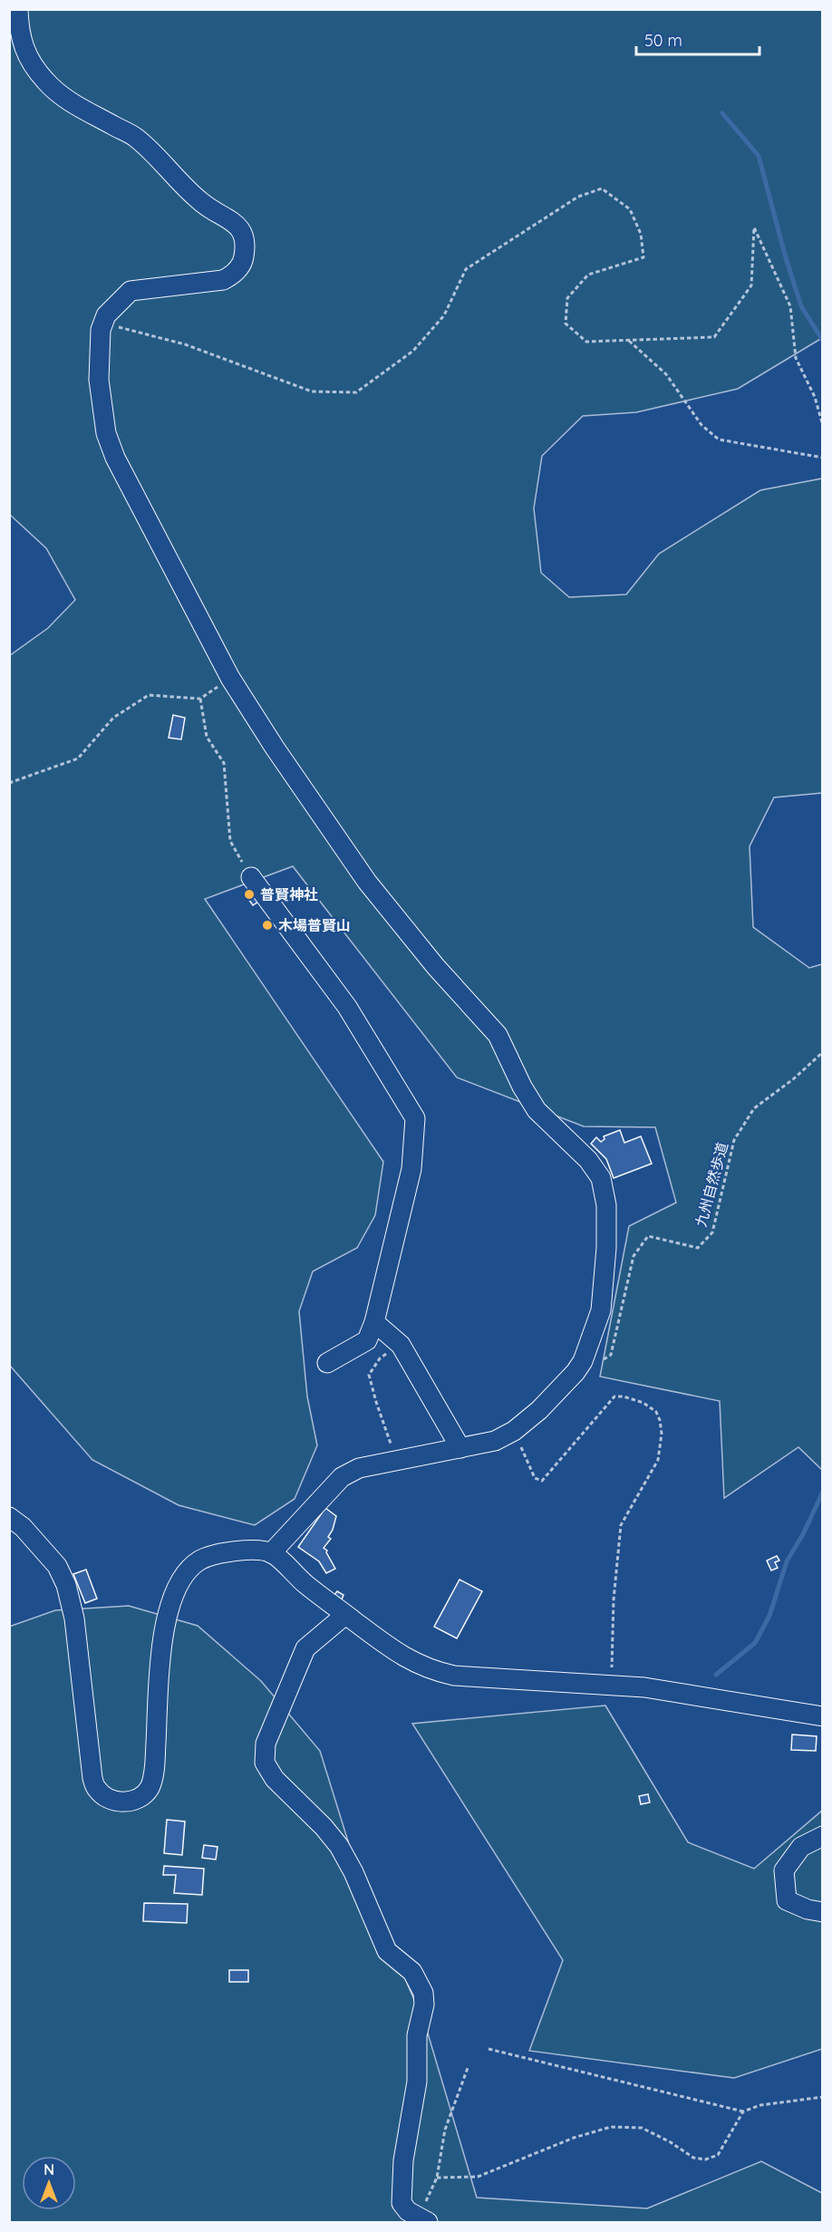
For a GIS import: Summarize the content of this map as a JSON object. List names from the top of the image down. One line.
{"streets":{"path":["九州自然歩道"]},"places":["普賢神社","木場普賢山"],"scale_bar":"50 m","north":"top"}
